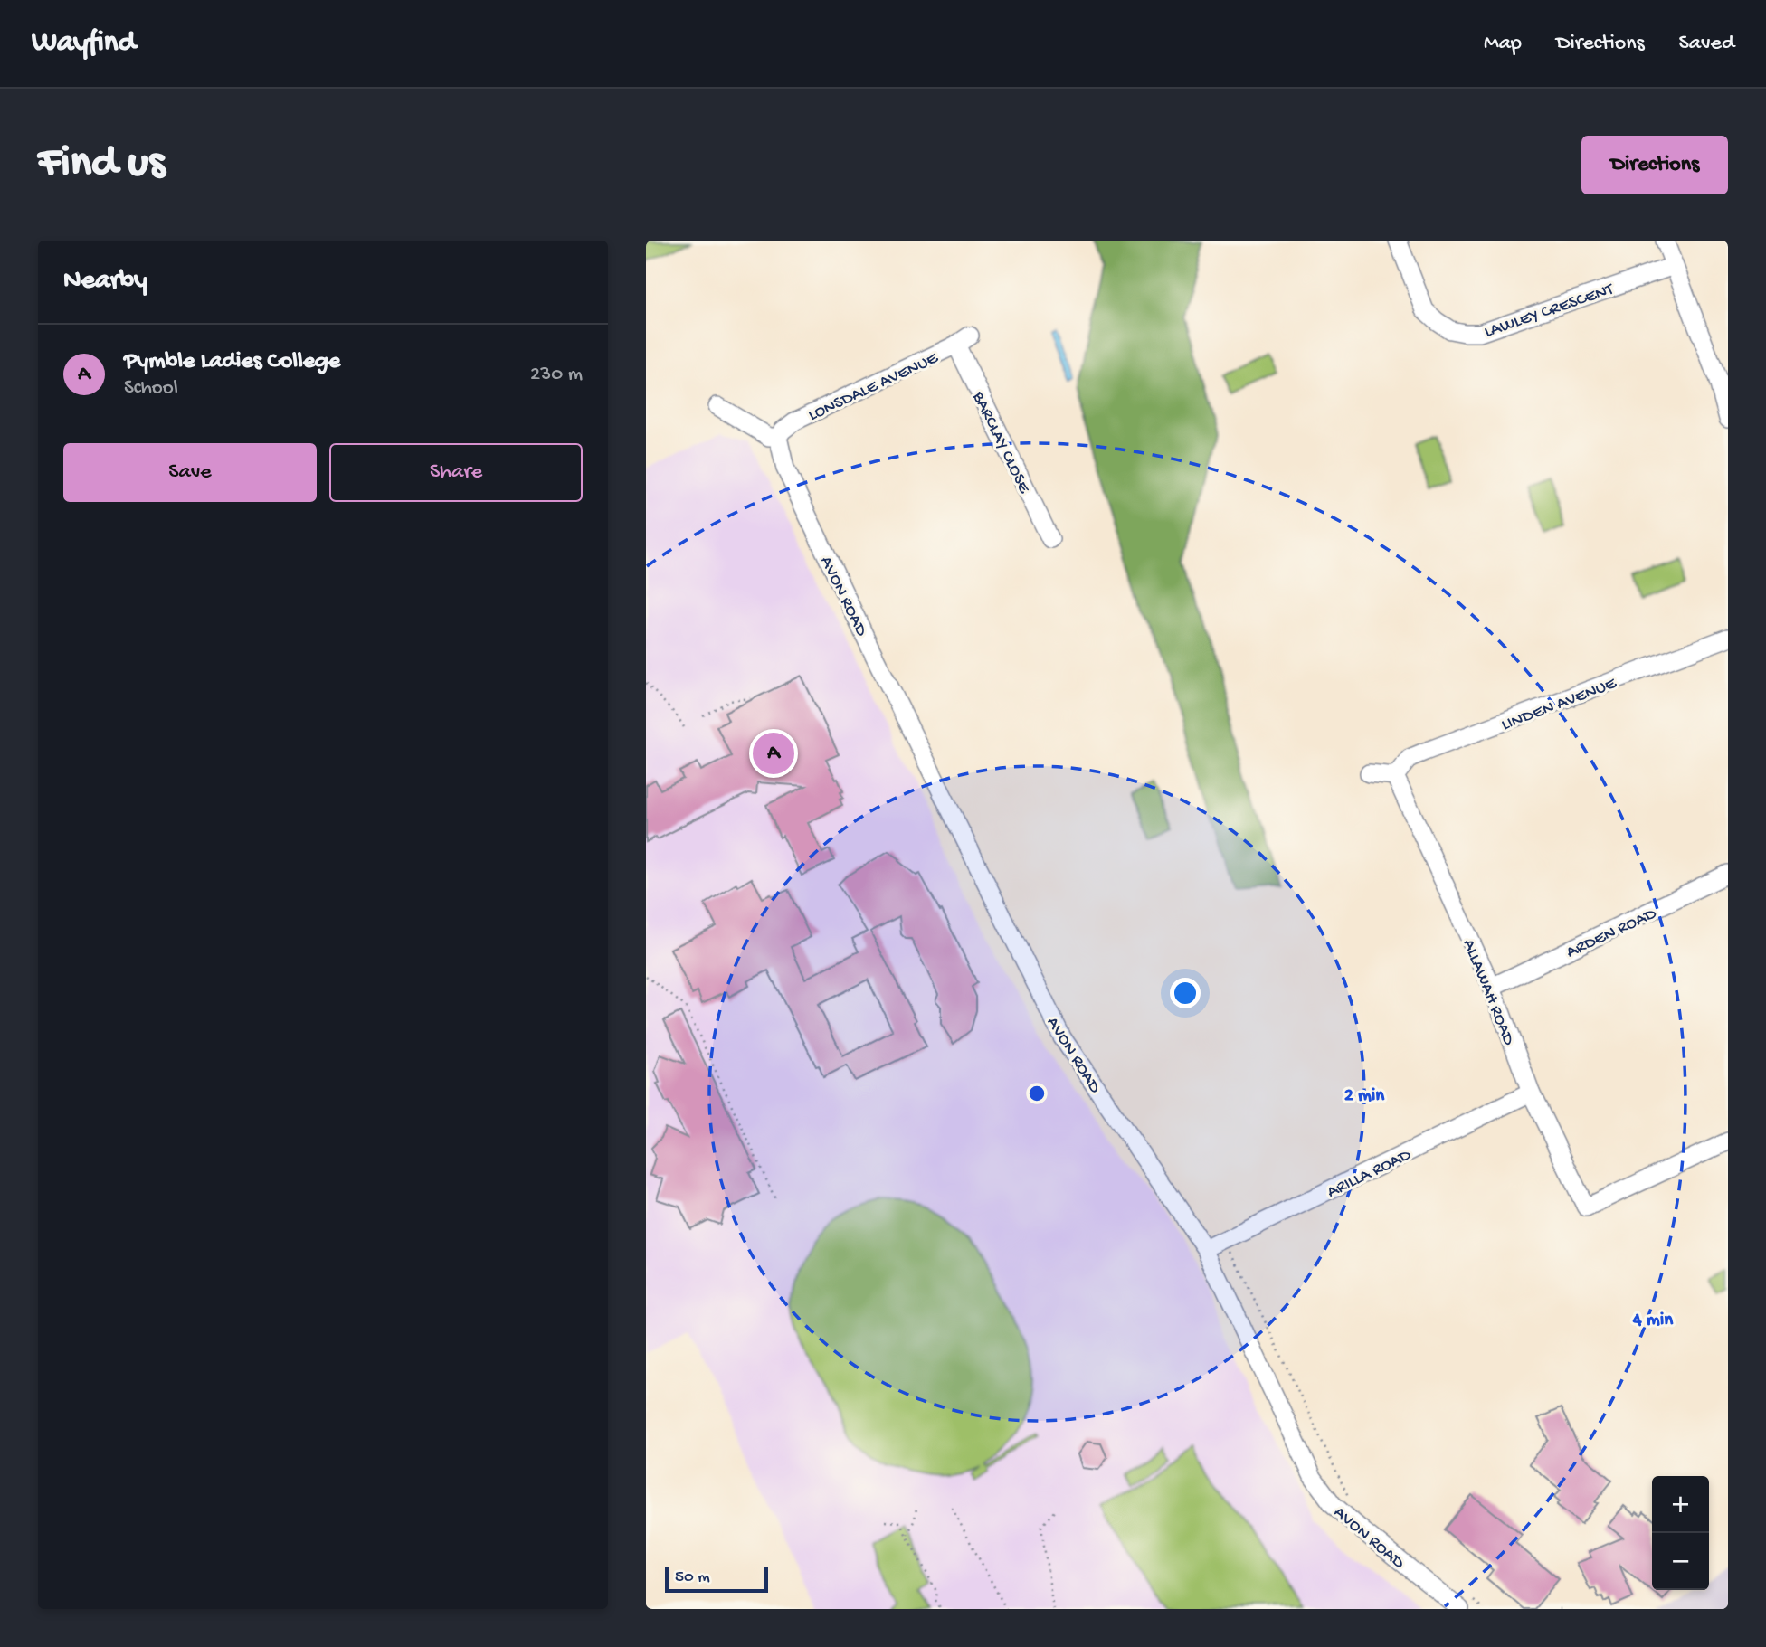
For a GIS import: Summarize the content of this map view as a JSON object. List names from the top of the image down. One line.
{"streets":{"street":["LAWLEY CRESCENT","LONSDALE AVENUE","BARCLAY CLOSE","AVON ROAD","LINDEN AVENUE","ARDEN ROAD","ALLAWAH ROAD","ARILLA ROAD"]},"crossings":[["LONSDALE AVENUE","BARCLAY CLOSE"],["LONSDALE AVENUE","AVON ROAD"],["AVON ROAD","ARILLA ROAD"],["LINDEN AVENUE","ALLAWAH ROAD"],["ARDEN ROAD","ALLAWAH ROAD"],["ALLAWAH ROAD","ARILLA ROAD"]],"scale_bar":"50 m","page":{"header":"Wayfind","nav":["Map","Directions","Saved"],"buttons":["Directions",["Save","Share"]],"title":"Find us","heading":"Nearby","list":[{"mark":"A","name":"Pymble Ladies College","note":"School","value":"230 m"}],"pins":"A","map_buttons":["+","−"],"scale":"50 m"},"rings":["2 min","4 min"]}
